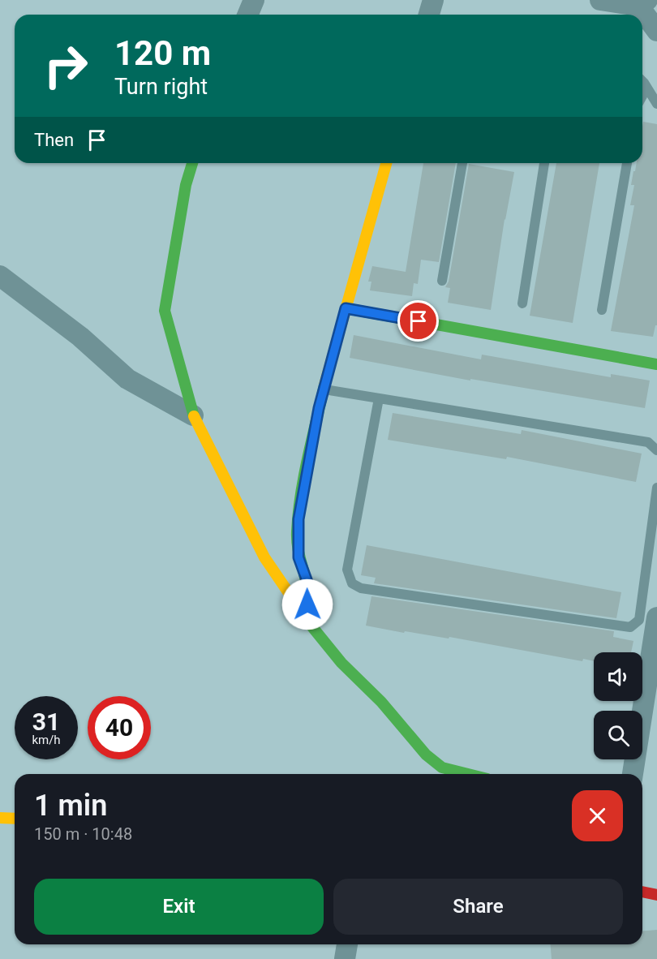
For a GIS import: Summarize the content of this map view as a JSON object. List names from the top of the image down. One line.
{"page":{"turn":["120 m","Turn right"],"then":"Then","speed":"31 km/h","limit":"40","heading":["1 min","150 m · 10:48"],"buttons":["Exit","Share"]}}
